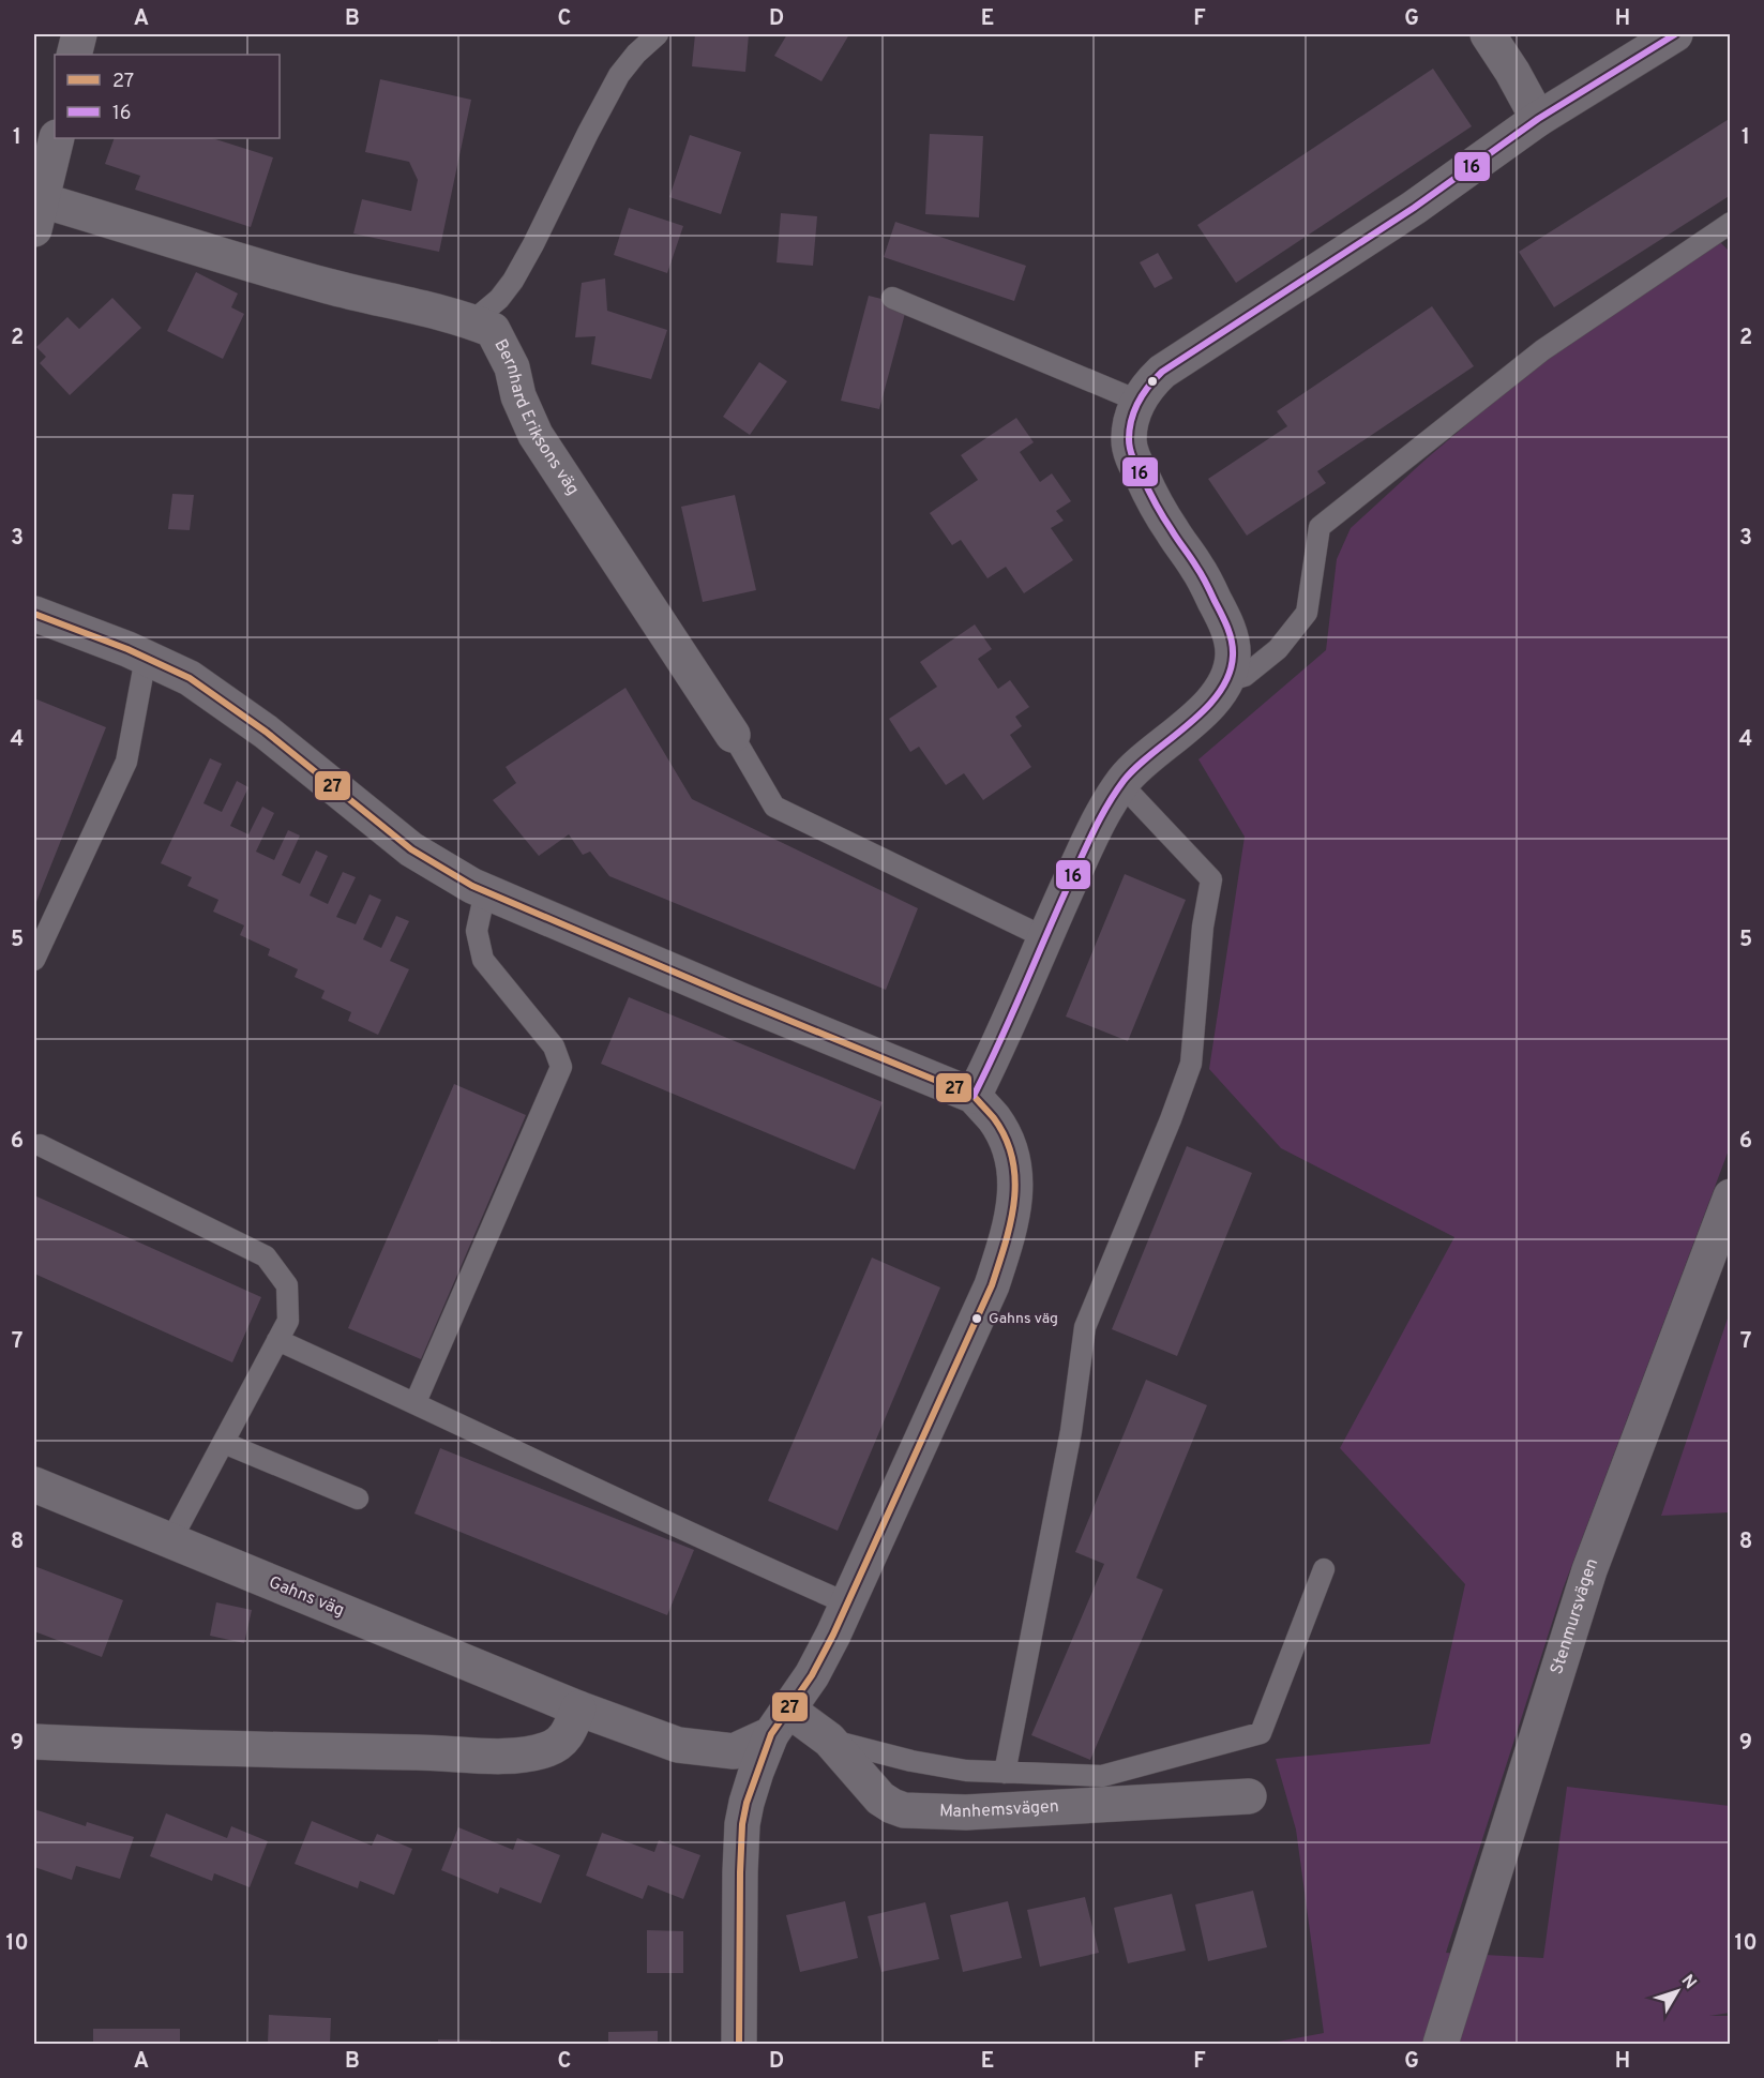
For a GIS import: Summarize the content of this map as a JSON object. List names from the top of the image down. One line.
{"streets":{"street":["Bernhard Eriksons väg","Gahns väg","Stenmursvägen","Manhemsvägen"]},"crossings":[["Gahns väg","Manhemsvägen"]],"places":["Gahns väg"],"lines":["transit line 16","transit line 27"],"legend":["27","16"],"north":"top right","grid":{"columns":["A","B","C","D","E","F","G","H"],"rows":["1","2","3","4","5","6","7","8","9","10"]}}
